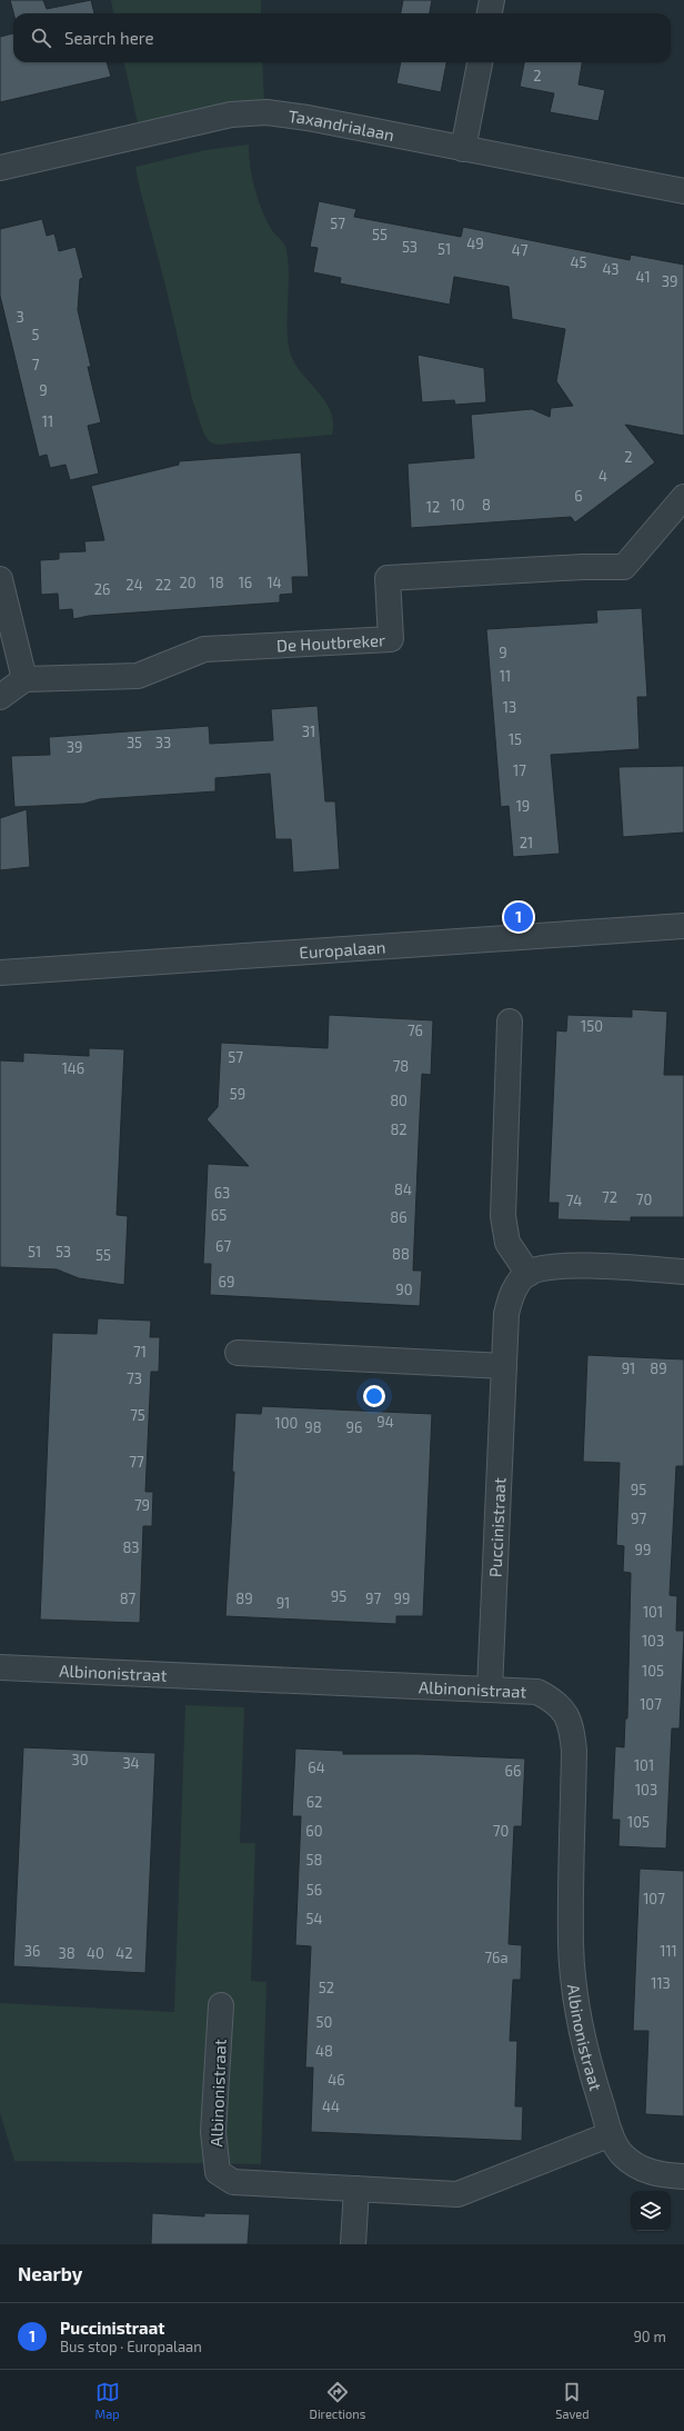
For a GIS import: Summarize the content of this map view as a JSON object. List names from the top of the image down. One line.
{"streets":{"street":["Taxandrialaan","De Houtbreker","Europalaan","Puccinistraat","Albinonistraat"]},"crossings":[["Puccinistraat","Albinonistraat"]],"house_numbers":["2","57","55","49","53","51","47","45","43","41","39","3","5","7","9","11","2","4","6","10","8","12","20","18","16","14","24","22","26","9","11","13","31","15","35","33","39","17","19","21","150","76","57","78","146","59","80","82","84","63","72","70","74","65","86","67","51","53","88","55","69","90","71","91","89","73","75","94","100","98","96","77","95","79","97","83","99","95","87","89","97","99","91","101","103","105","107","30","34","101","64","66","103","62","105","60","70","58","56","107","54","36","111","38","40","42","76a","113","52","50","48","46","44"],"page":{"search":"Search here","pins":"1","heading":"Nearby","list":[{"mark":"1","name":"Puccinistraat","note":"Bus stop · Europalaan","value":"90 m"}],"nav":["Map","Directions","Saved"]}}
